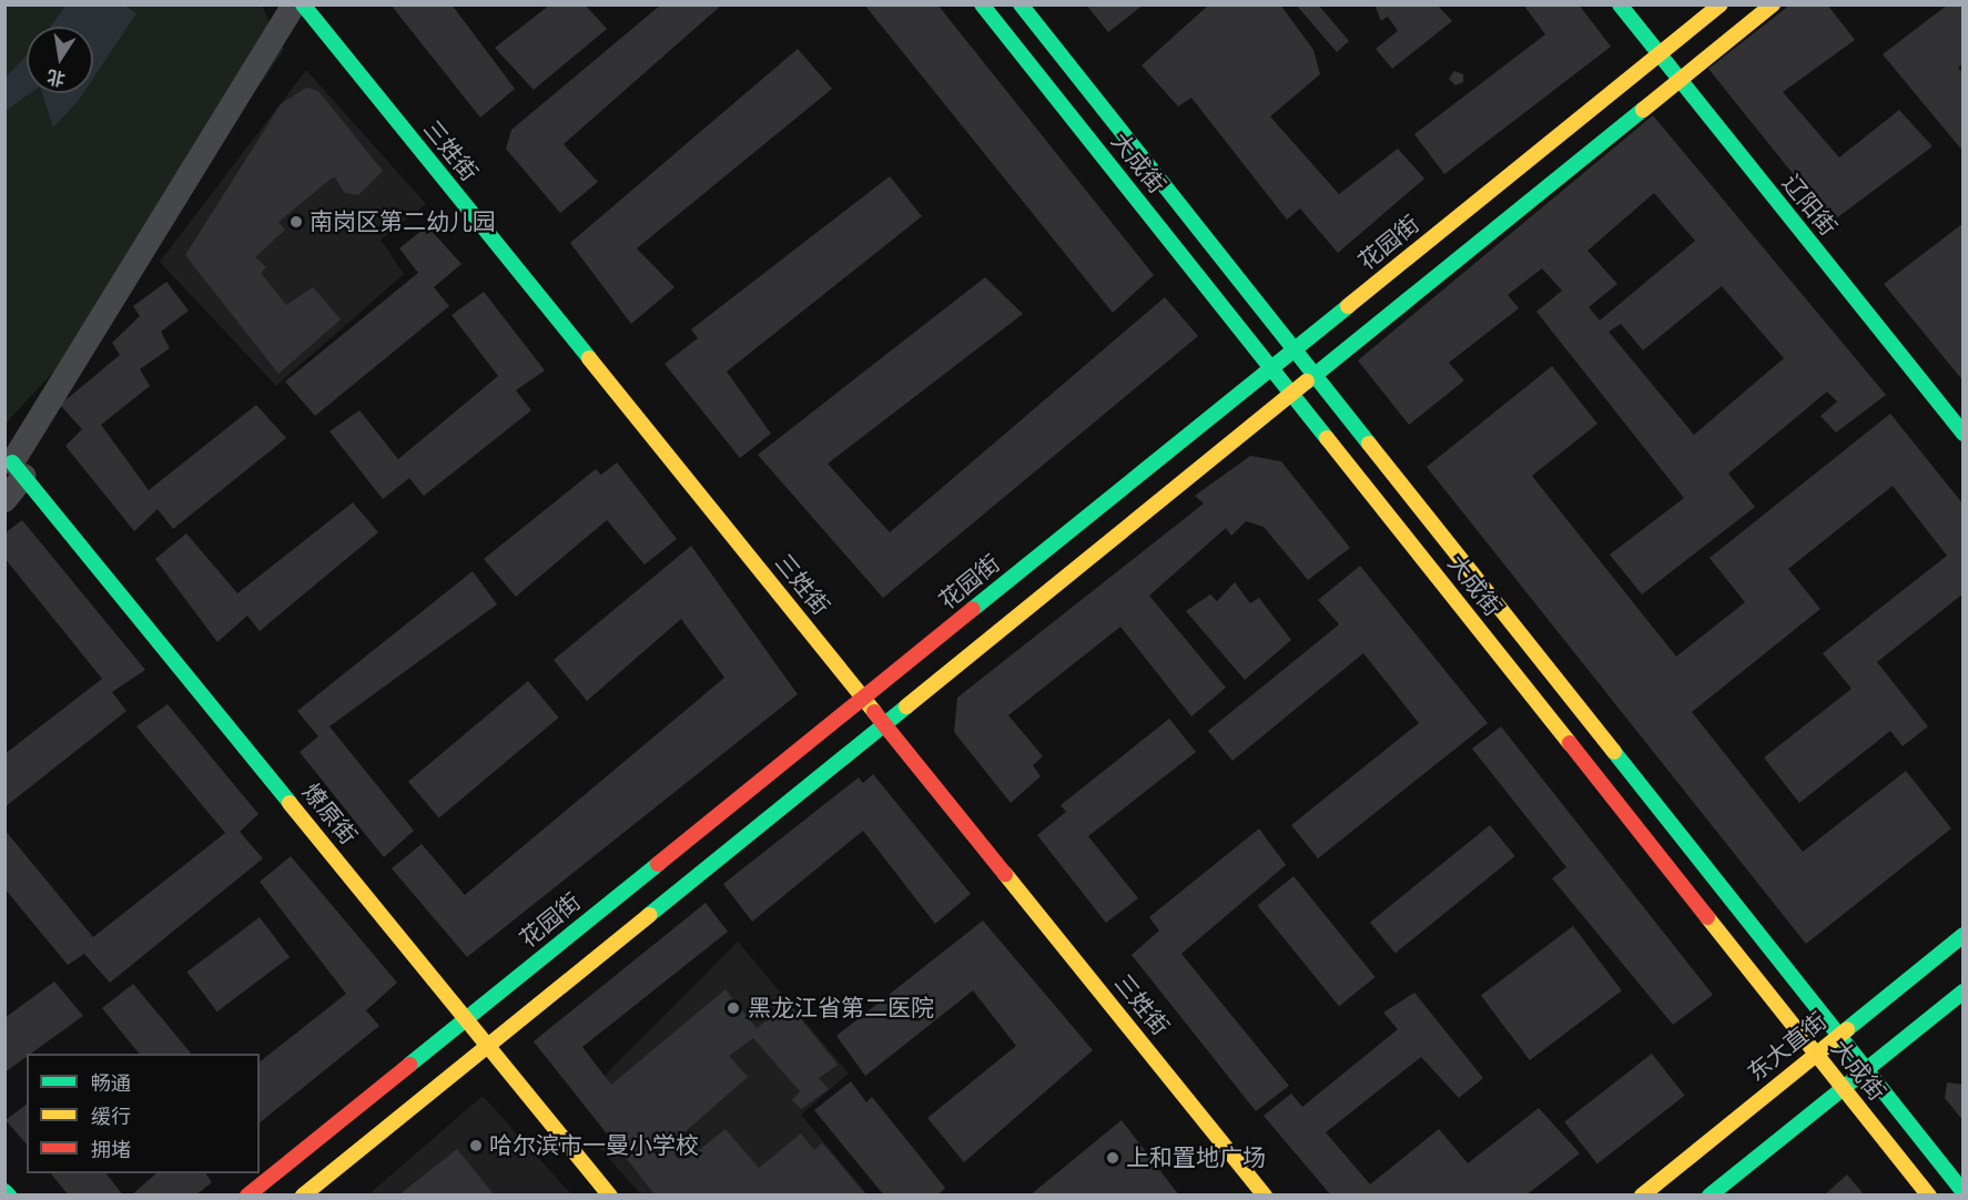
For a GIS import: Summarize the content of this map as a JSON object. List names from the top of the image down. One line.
{"streets":{"main road":["三姓街","大成街","辽阳街","花园街","燎原街","东大直街"]},"crossings":[["三姓街","花园街"],["大成街","花园街"],["大成街","东大直街"],["辽阳街","花园街"],["花园街","燎原街"]],"places":["南岗区第二幼儿园","黑龙江省第二医院","哈尔滨市一曼小学校","上和置地广场"],"legend":["畅通","缓行","拥堵"],"north":"bottom"}
